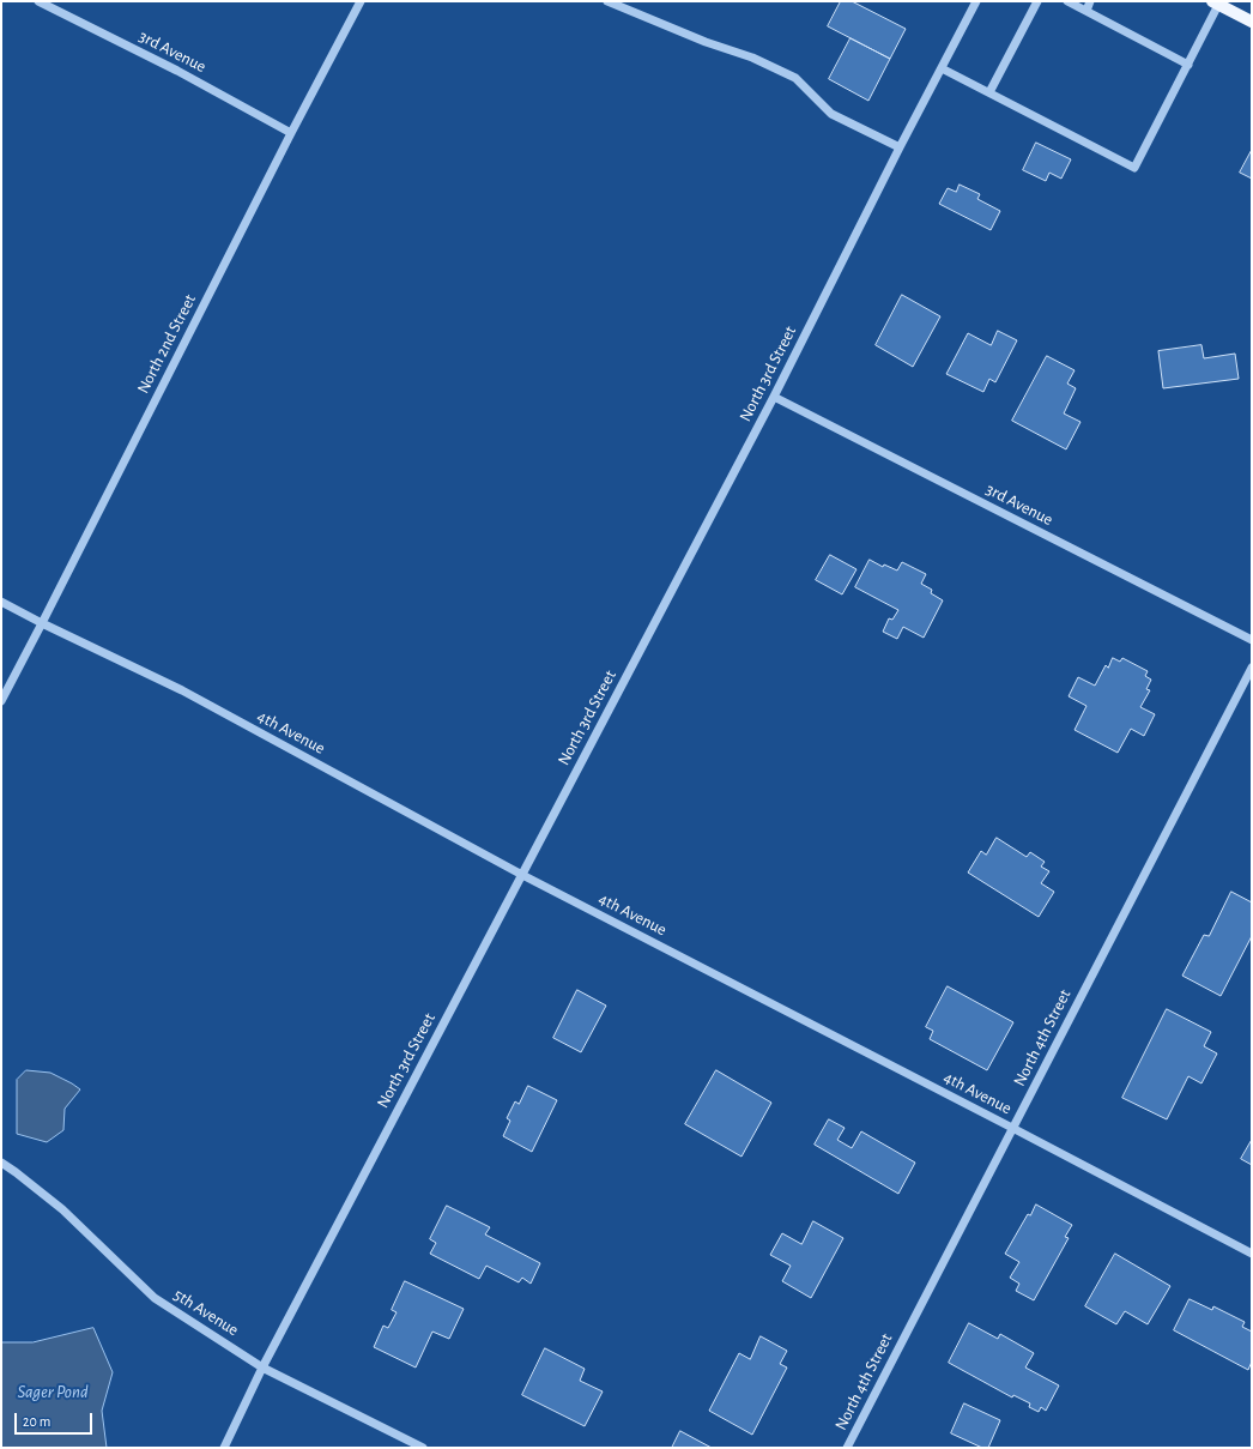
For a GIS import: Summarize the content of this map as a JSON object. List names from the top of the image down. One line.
{"streets":{"street":["3rd Avenue","North 2nd Street","North 3rd Street","4th Avenue","North 4th Street","5th Avenue"]},"crossings":[["3rd Avenue","North 2nd Street"],["3rd Avenue","North 3rd Street"],["North 2nd Street","4th Avenue"],["North 3rd Street","4th Avenue"],["North 3rd Street","5th Avenue"],["4th Avenue","North 4th Street"]],"water":["Sager Pond"],"scale_bar":"20 m"}
